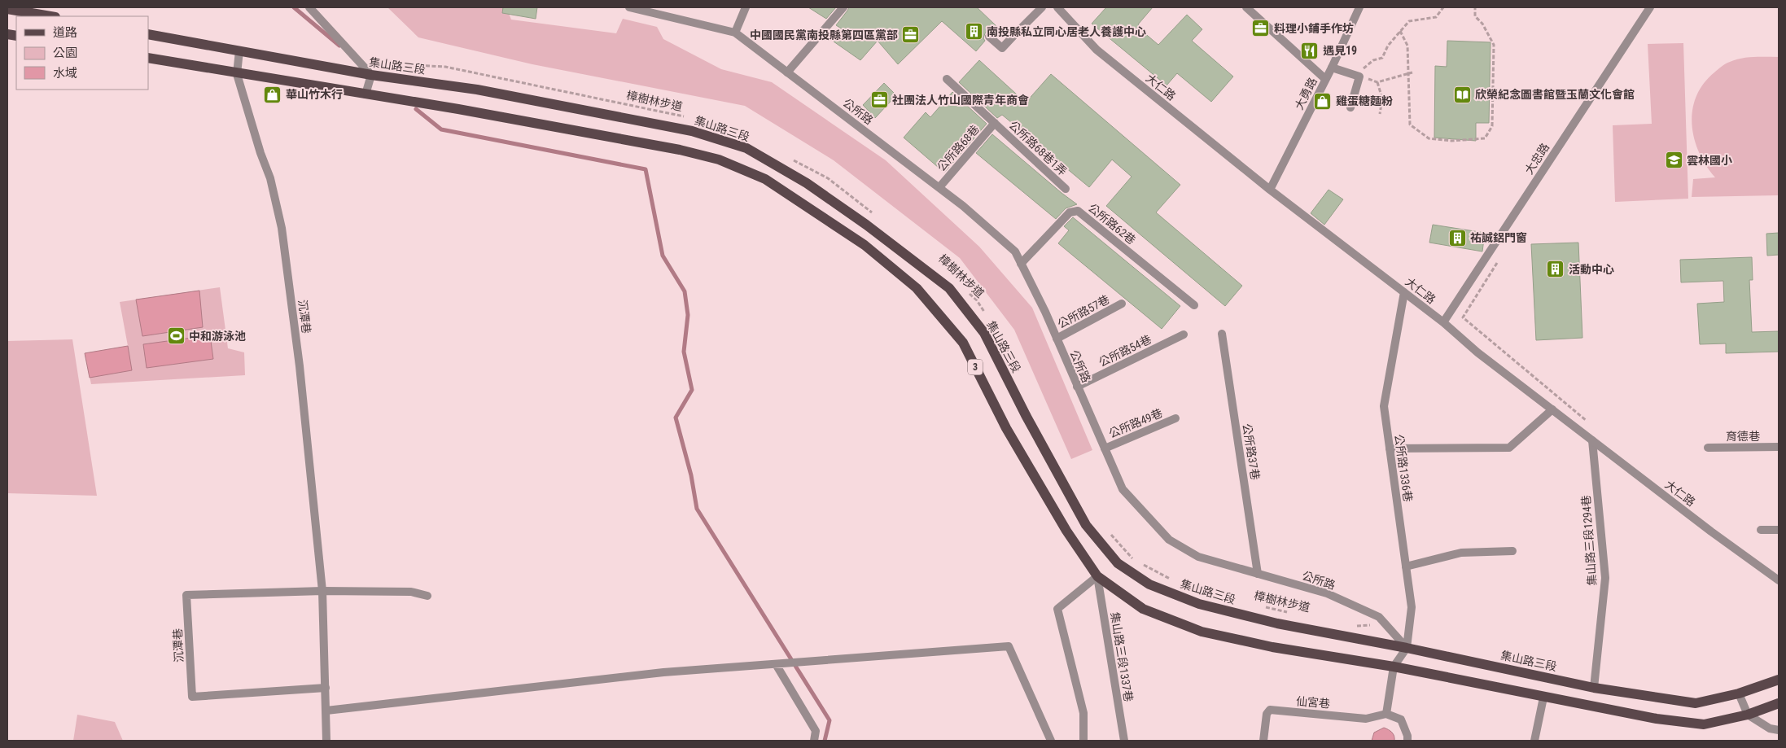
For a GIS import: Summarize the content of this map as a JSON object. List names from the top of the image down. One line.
{"streets":{"main road":["集山路三段","3"],"street":["大仁路","大勇路","公所路","公所路68巷","公所路68巷1弄","大忠路","公所路62巷","公所路57巷","沉潭巷","公所路54巷","公所路49巷","育德巷","公所路37巷","公所路1336巷","集山路三段1294巷","集山路三段1337巷","仙宮巷"],"path":["樟樹林步道"]},"crossings":[["集山路三段","公所路"],["集山路三段","沉潭巷"],["集山路三段","3"],["集山路三段","公所路1336巷"],["集山路三段","集山路三段1294巷"],["大仁路","大勇路"],["大仁路","大忠路"],["大仁路","公所路1336巷"],["大仁路","集山路三段1294巷"],["公所路","公所路68巷"],["公所路","公所路62巷"],["公所路","公所路57巷"],["公所路","公所路54巷"],["公所路","公所路49巷"],["公所路","公所路37巷"],["公所路","公所路1336巷"],["公所路68巷","公所路68巷1弄"],["沉潭巷","3"],["3","集山路三段1337巷"]],"places":{"office":["料理小鋪手作坊","中國國民黨南投縣第四區黨部","社團法人竹山國際青年商會"],"building":["南投縣私立同心居老人養護中心","祐誠鋁門窗","活動中心"],"restaurant":["遇見19"],"shop":["華山竹木行","雞蛋糖麵粉"],"library":["欣榮紀念圖書館暨玉蘭文化會館"],"school or university":["雲林國小"],"sports":["中和游泳池"]},"legend":["道路","公園","水域"]}
